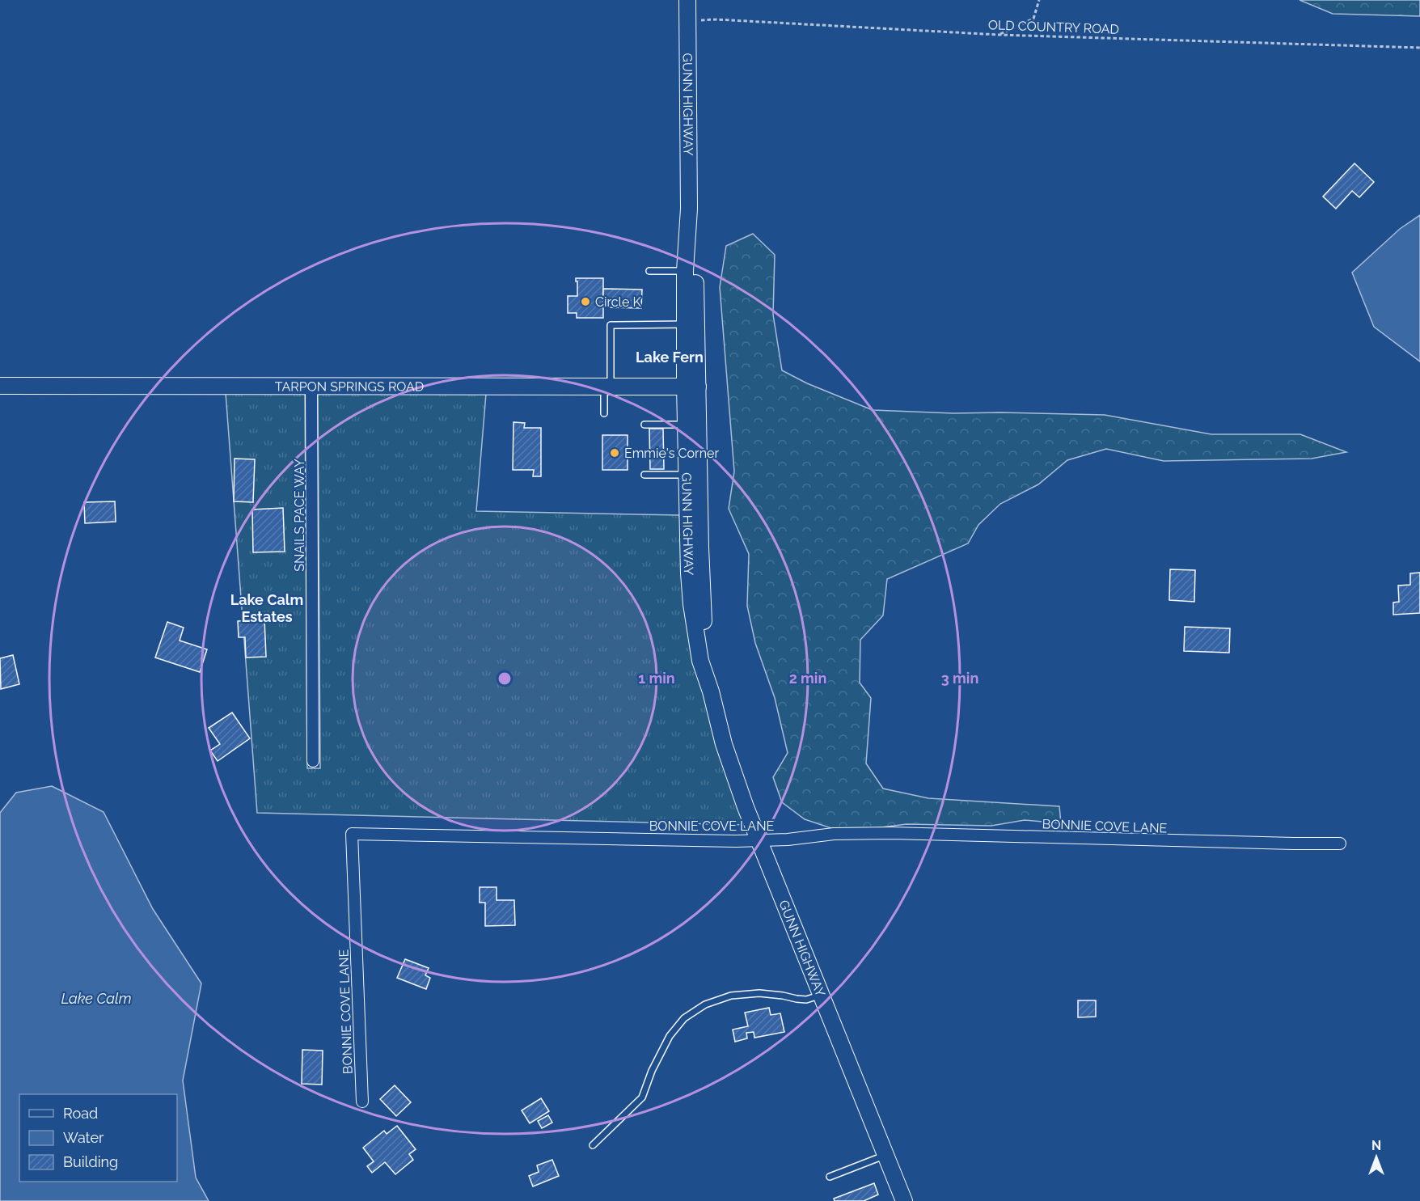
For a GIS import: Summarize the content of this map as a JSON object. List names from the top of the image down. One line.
{"streets":{"main road":["GUNN HIGHWAY","TARPON SPRINGS ROAD"],"street":["SNAILS PACE WAY","BONNIE COVE LANE"],"path":["OLD COUNTRY ROAD"]},"crossings":[["OLD COUNTRY ROAD","GUNN HIGHWAY"],["GUNN HIGHWAY","TARPON SPRINGS ROAD"],["GUNN HIGHWAY","BONNIE COVE LANE"],["TARPON SPRINGS ROAD","SNAILS PACE WAY"]],"districts":["Lake Fern","Lake Calm Estates"],"water":["Lake Calm"],"places":["Circle K","Emmie's Corner"],"legend":["Road","Water","Building"],"north":"top","rings":["1 min","2 min","3 min"]}
